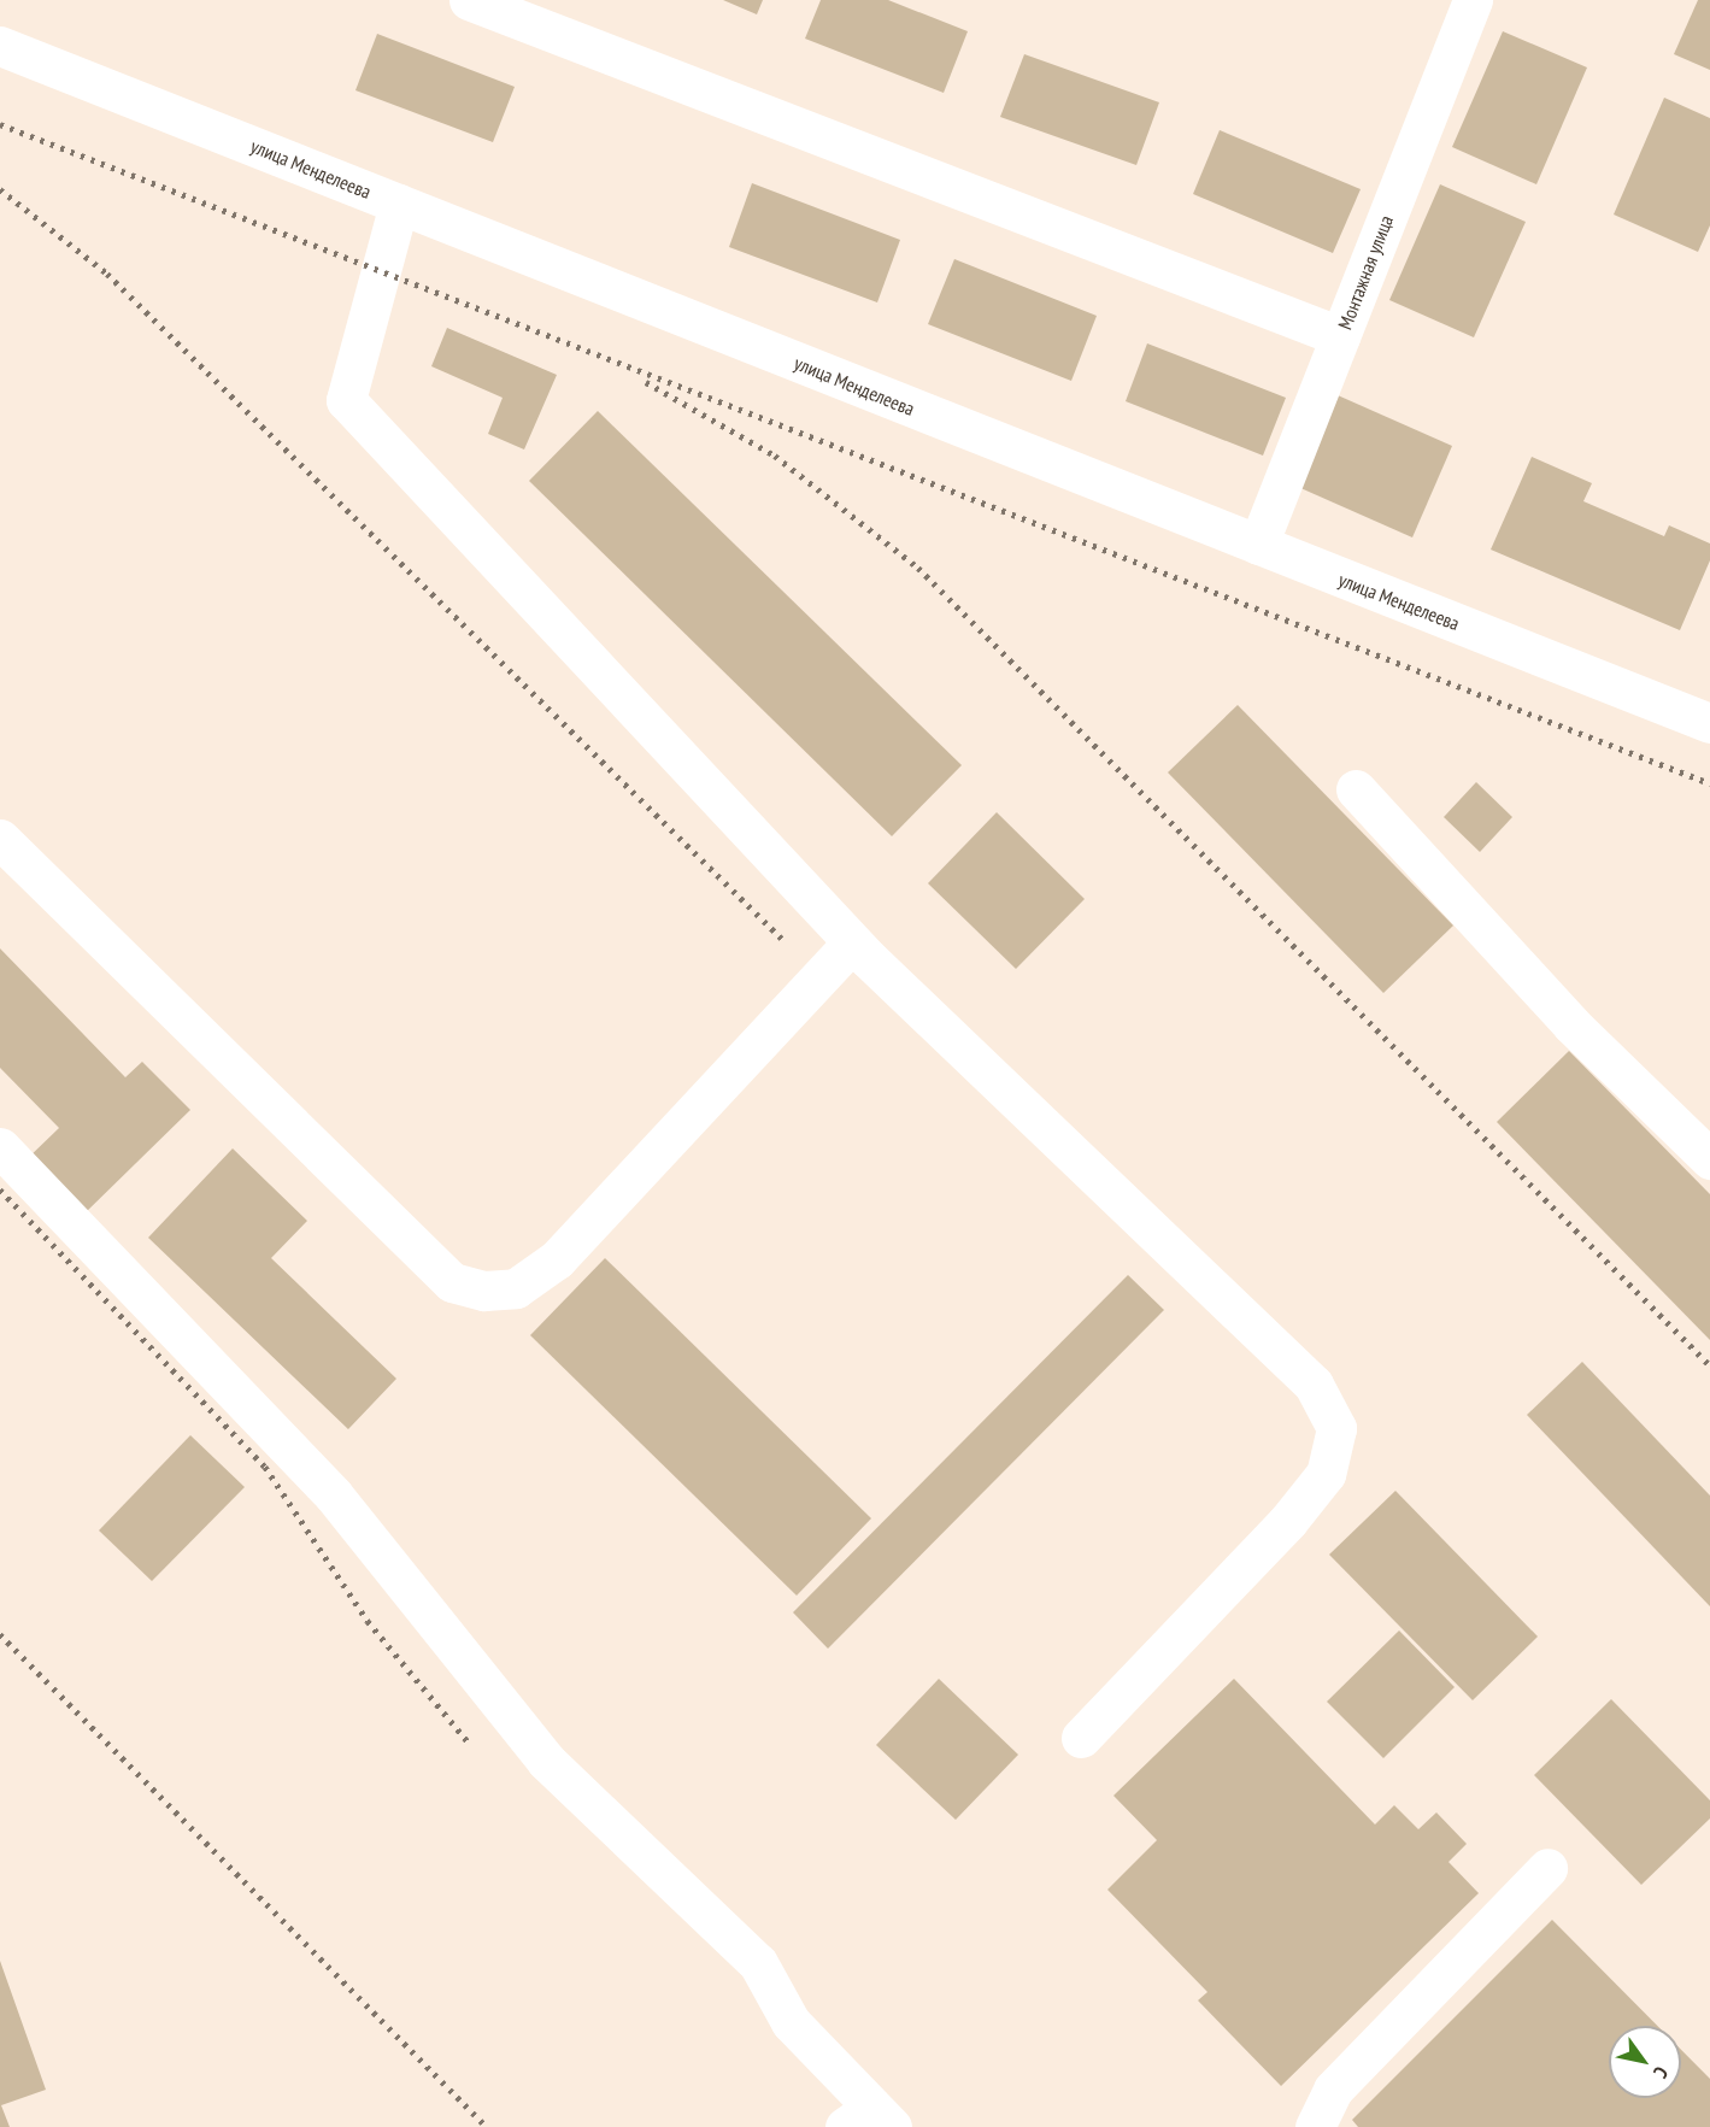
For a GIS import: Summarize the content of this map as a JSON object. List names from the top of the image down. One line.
{"streets":{"street":["улица Менделеева","Монтажная улица"]},"crossings":[["улица Менделеева","Монтажная улица"]],"north":"bottom right"}
